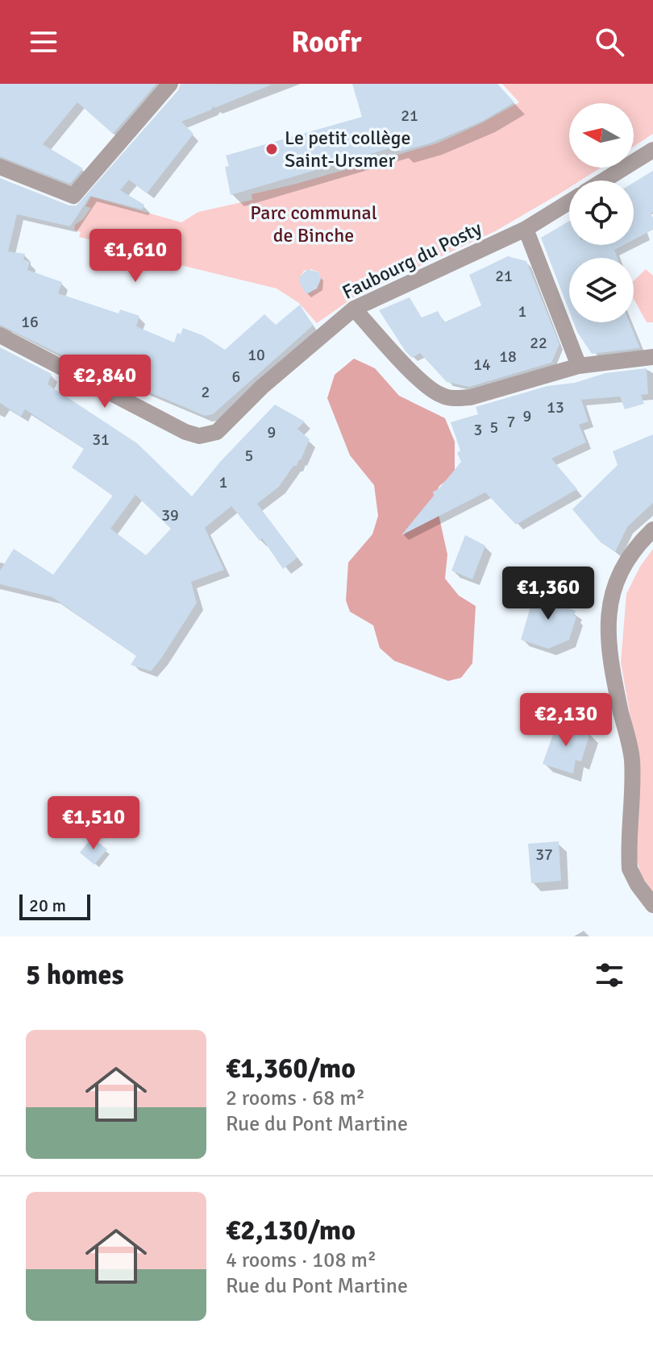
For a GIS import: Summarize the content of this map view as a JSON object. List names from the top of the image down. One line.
{"streets":{"street":["Faubourg du Posty"]},"parks":["Parc communal de Binche"],"places":["Le petit collège Saint-Ursmer"],"house_numbers":["21","21","1","16","22","10","18","14","6","2","13","9","7","5","3","9","31","5","1","39","37"],"scale_bar":"20 m","north":"left","page":{"header":"Roofr","price":["€1,610","€2,840","€1,360","€2,130","€1,510"],"scale":"20 m","heading":"5 homes","list":[{"name":"€1,360/mo","note":"2 rooms · 68 m² · Rue du Pont Martine"},{"name":"€2,130/mo","note":"4 rooms · 108 m² · Rue du Pont Martine"}]}}
